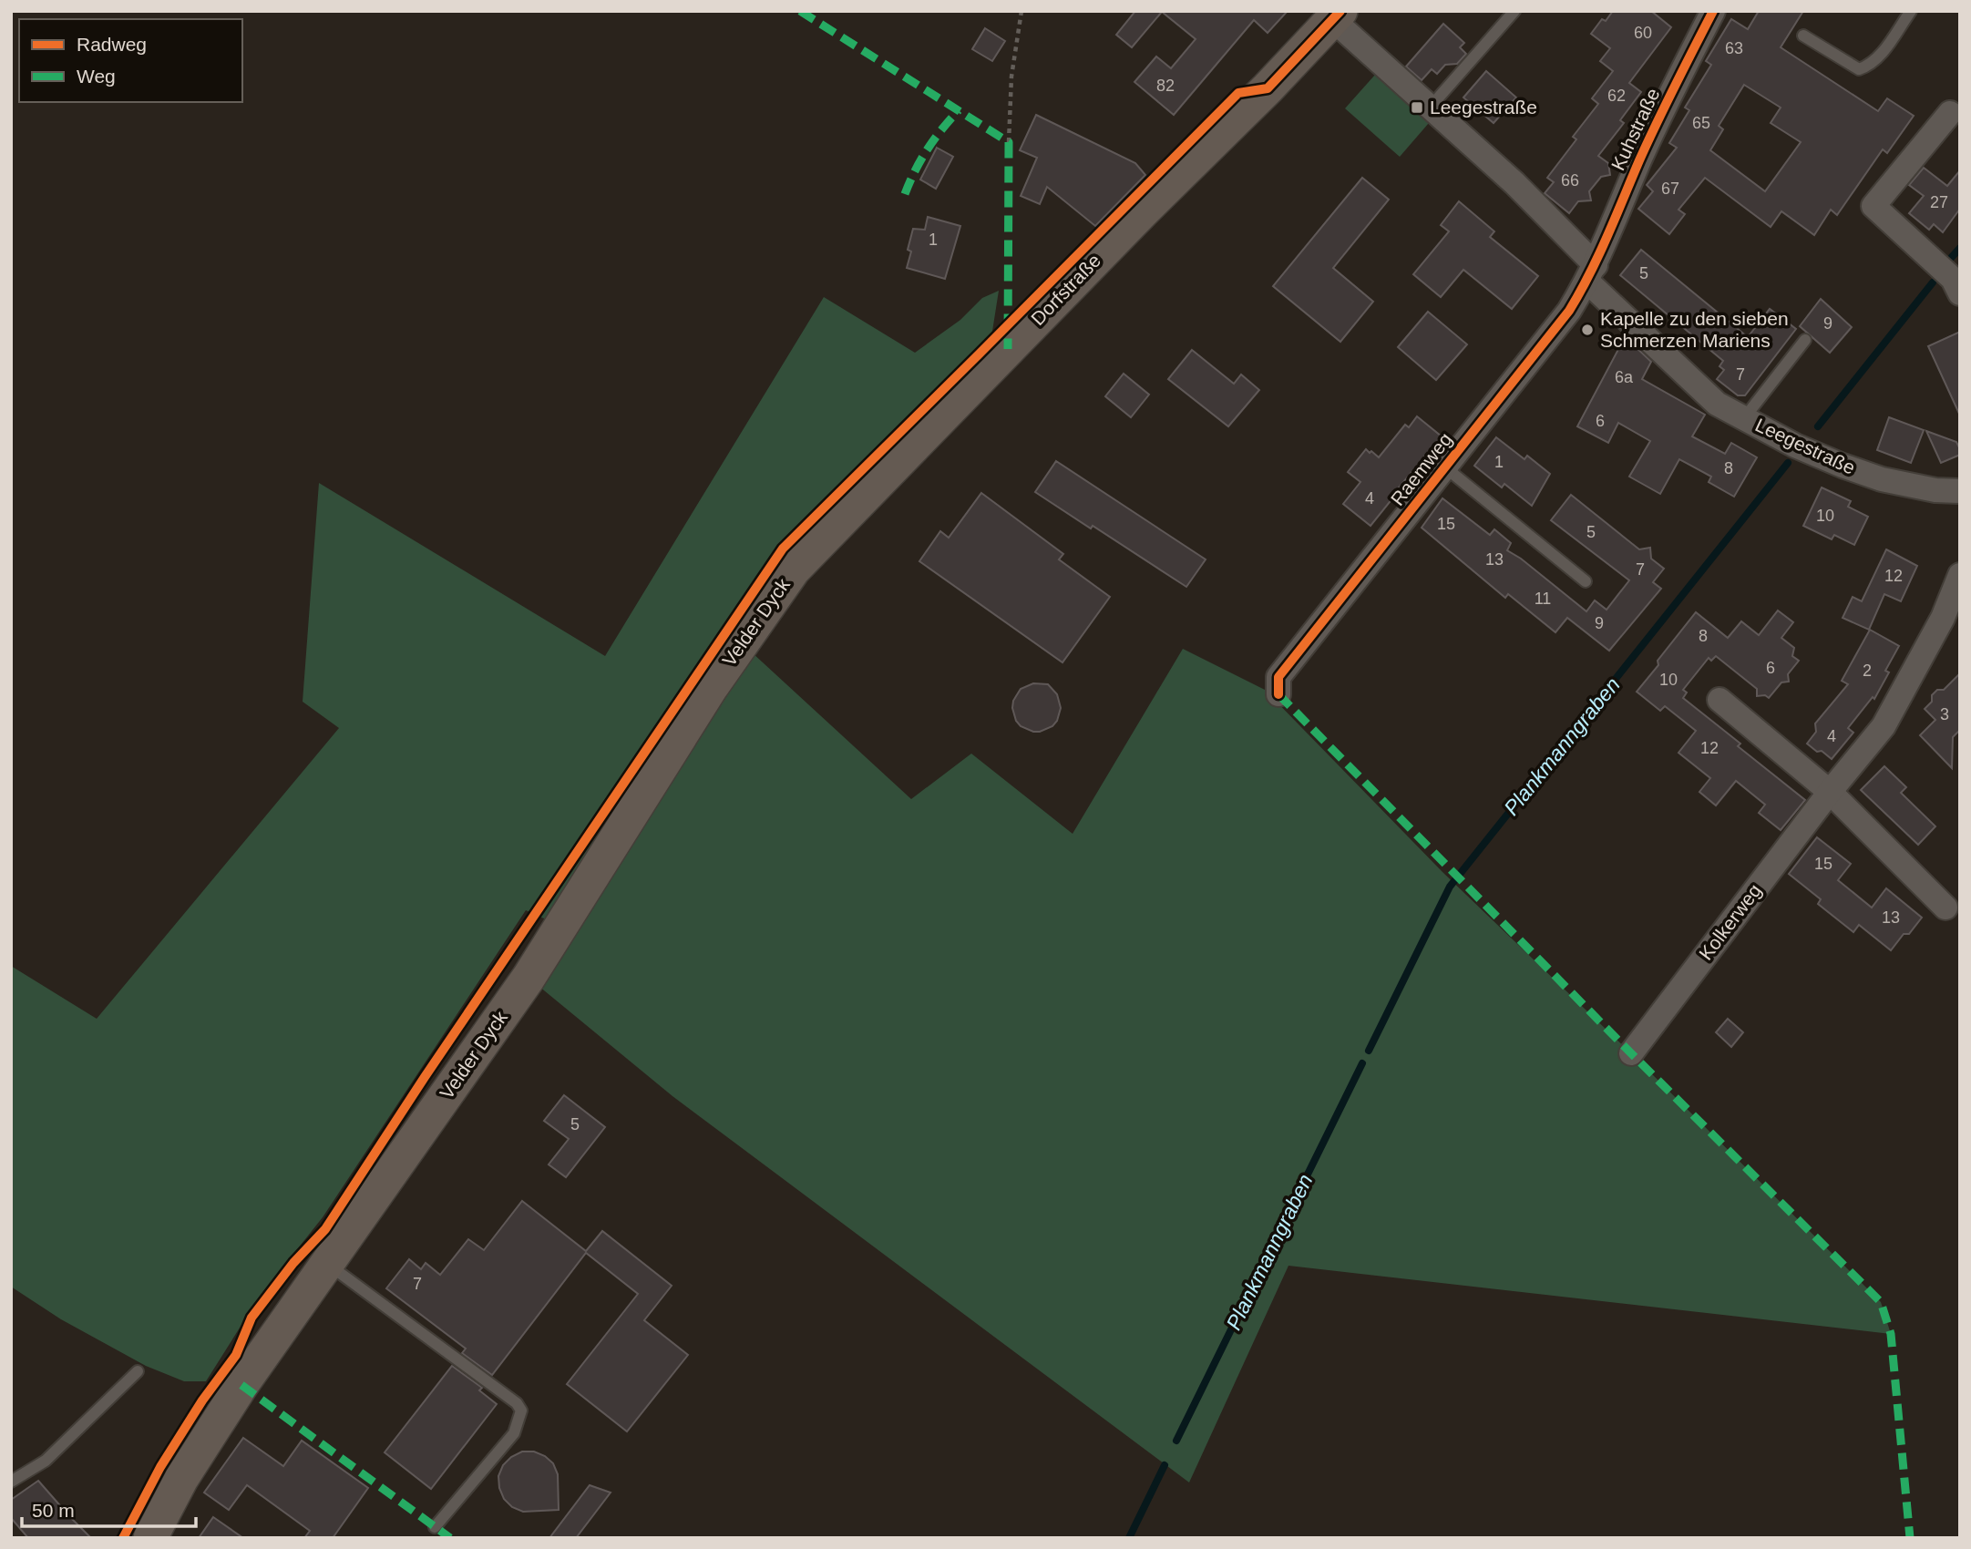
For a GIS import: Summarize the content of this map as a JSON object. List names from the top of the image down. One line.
{"streets":{"main road":["Dorfstraße","Velder Dyck"],"street":["Kuhstraße","Leegestraße","Raemweg","Kolkerweg"]},"crossings":[["Kuhstraße","Leegestraße"],["Kuhstraße","Raemweg"],["Dorfstraße","Leegestraße"],["Dorfstraße","Velder Dyck"],["Leegestraße","Raemweg"]],"water":["Plankmanngraben"],"places":{"transit":["Leegestraße"],"other":["Kapelle zu den sieben Schmerzen Mariens"]},"house_numbers":["60","63","82","62","65","66","67","27","1","5","9","7","6a","6","1","8","4","10","15","5","13","7","12","11","9","8","6","2","10","3","4","12","15","13","5","7"],"legend":["Radweg","Weg"],"scale_bar":"50 m"}
